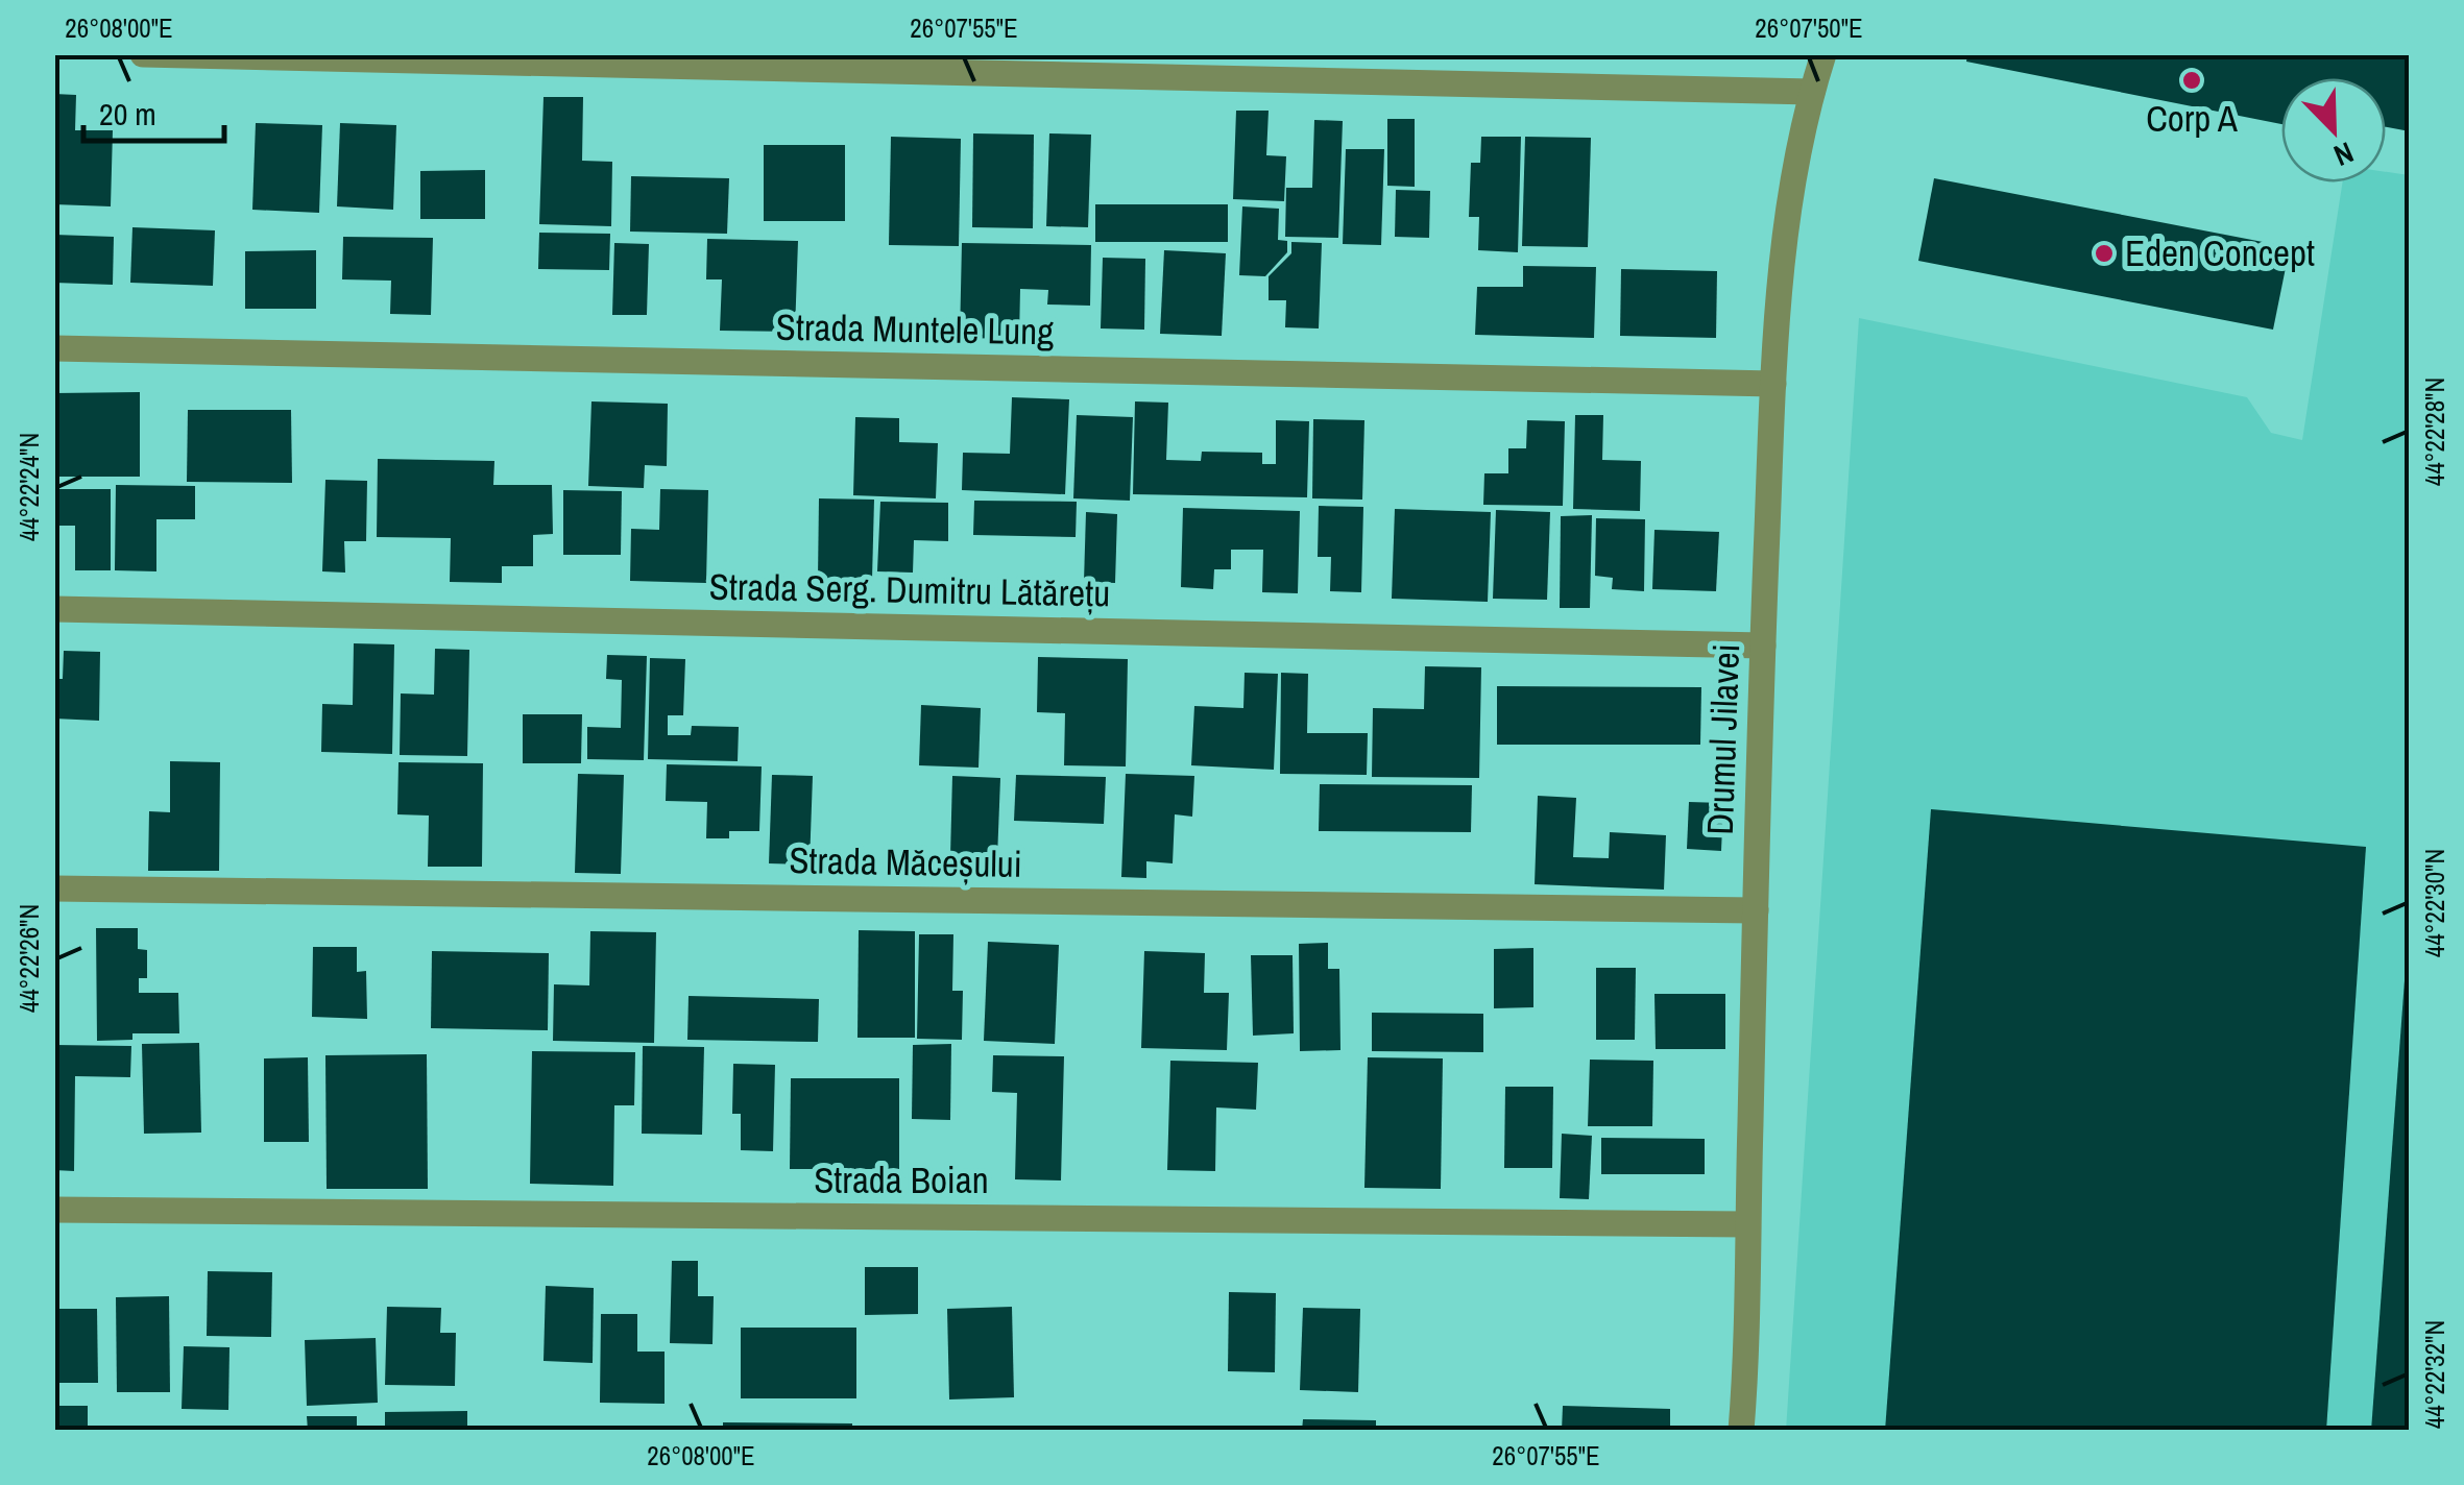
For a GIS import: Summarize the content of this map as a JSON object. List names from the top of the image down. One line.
{"streets":{"street":["Strada Muntele Lung","Strada Serg. Dumitru Lătărețu","Drumul Jilavei","Strada Măceșului","Strada Boian"]},"crossings":[["Strada Muntele Lung","Drumul Jilavei"],["Strada Serg. Dumitru Lătărețu","Drumul Jilavei"],["Drumul Jilavei","Strada Măceșului"],["Drumul Jilavei","Strada Boian"]],"places":["Corp A","Eden Concept"],"scale_bar":"20 m","north":"bottom right","coordinates":["26°08'00\"E","26°07'55\"E","26°07'50\"E","44°22'28\"N","44°22'24\"N","44°22'30\"N","44°22'26\"N","44°22'32\"N"]}
